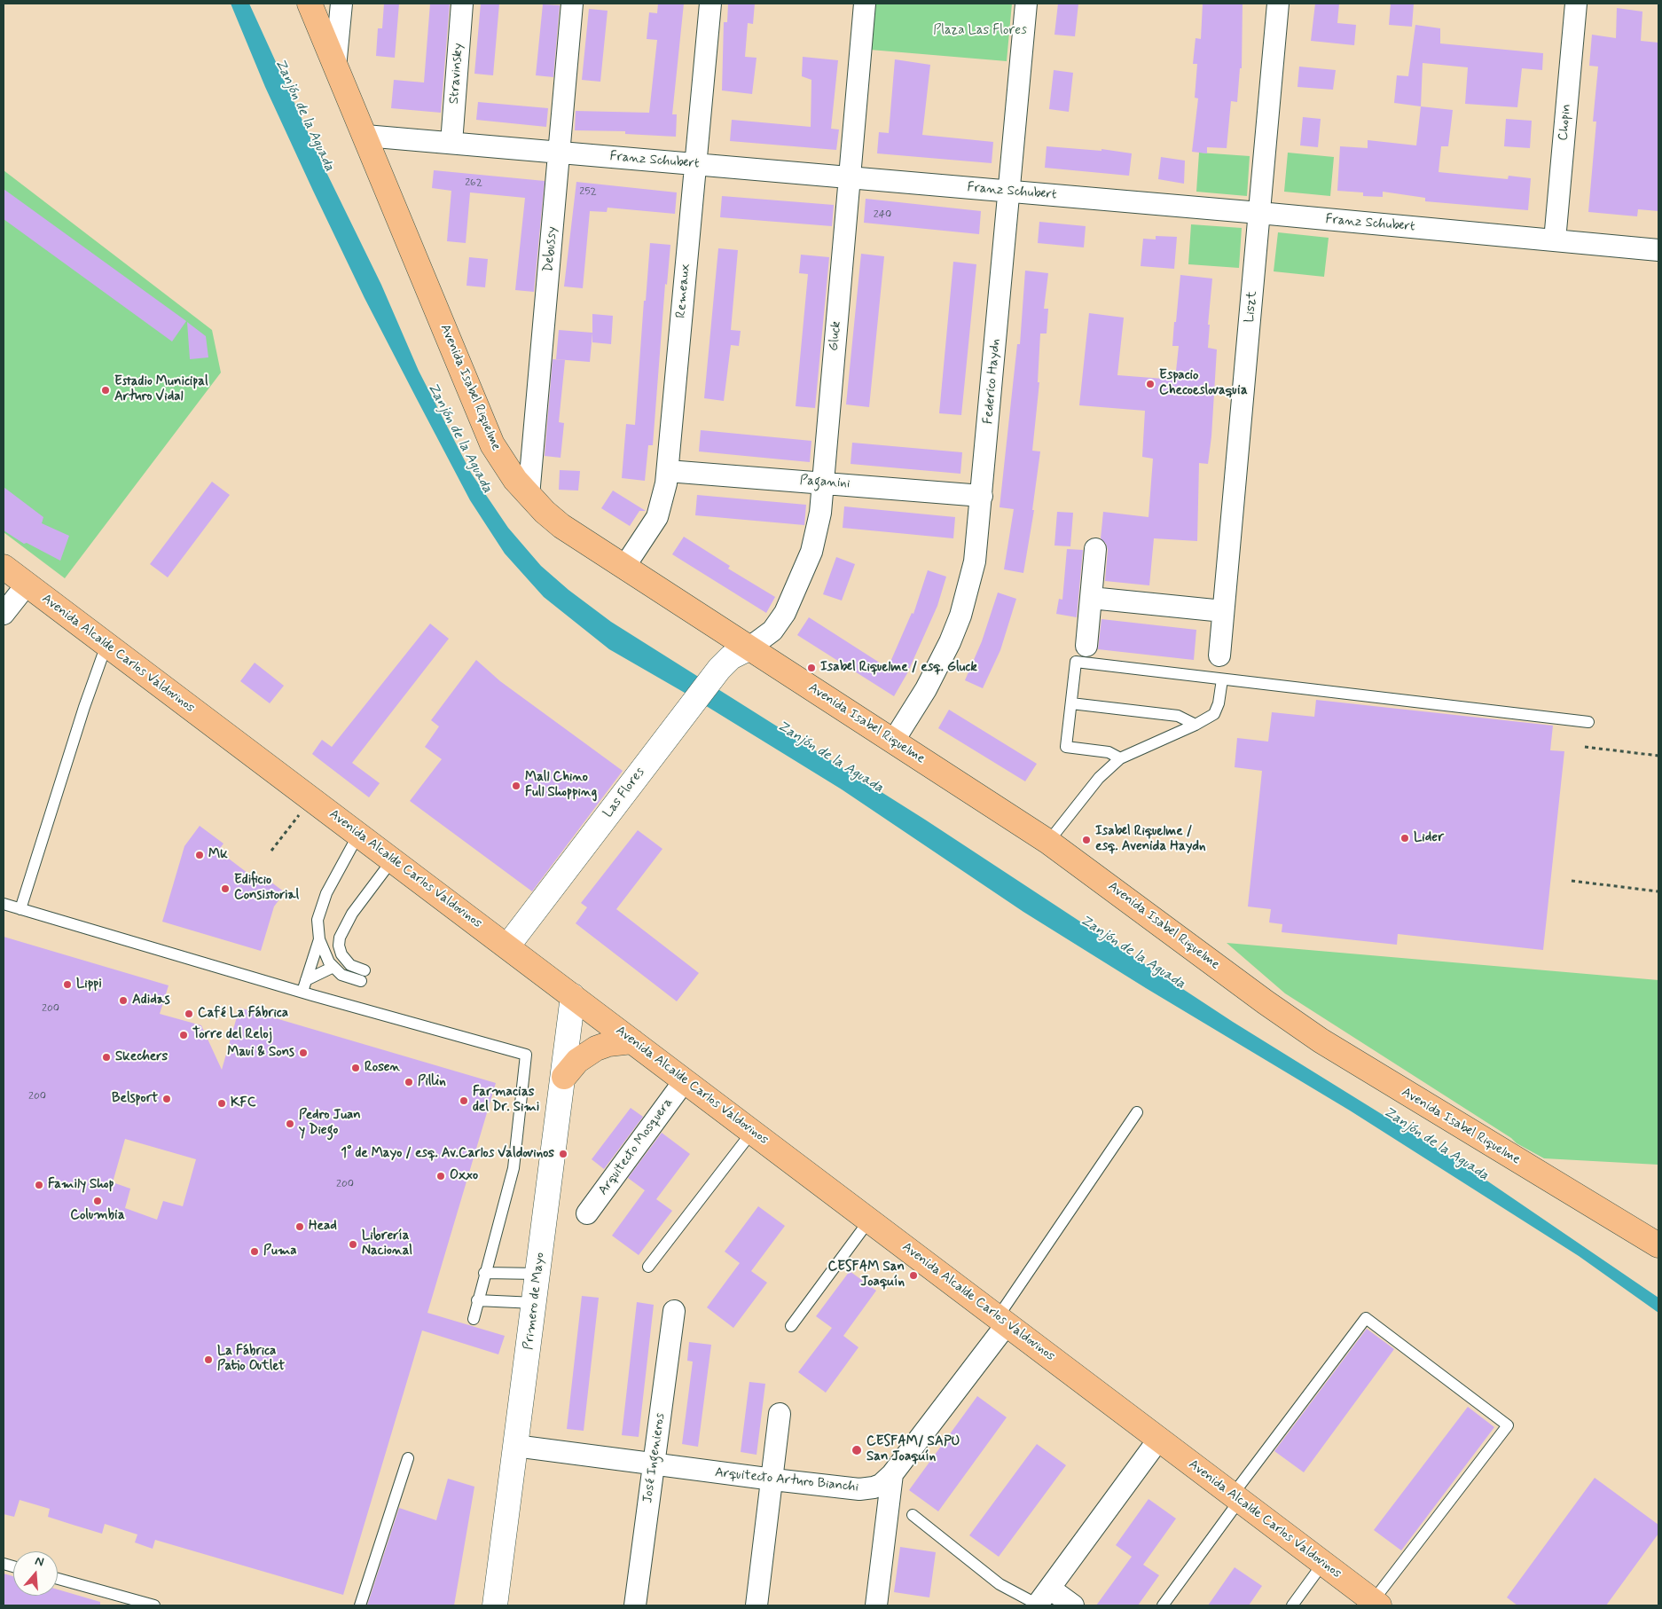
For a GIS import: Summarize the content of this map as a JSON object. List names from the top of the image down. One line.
{"streets":{"main road":["Avenida Isabel Riquelme","Avenida Alcalde Carlos Valdovinos"],"street":["Stravinsky","Chopin","Franz Schubert","Debussy","Remeaux","Liszt","Gluck","Federico Haydn","Paganini","Las Flores","Arquitecto Mosquera","Primero de Mayo","José Ingenieros","Arquitecto Arturo Bianchi"]},"crossings":[["Stravinsky","Franz Schubert"],["Chopin","Franz Schubert"],["Franz Schubert","Debussy"],["Franz Schubert","Remeaux"],["Franz Schubert","Liszt"],["Franz Schubert","Gluck"],["Franz Schubert","Federico Haydn"],["Franz Schubert","Avenida Isabel Riquelme"],["Debussy","Avenida Isabel Riquelme"],["Remeaux","Avenida Isabel Riquelme"],["Remeaux","Paganini"],["Gluck","Avenida Isabel Riquelme"],["Gluck","Paganini"],["Gluck","Las Flores"],["Federico Haydn","Avenida Isabel Riquelme"],["Federico Haydn","Paganini"],["Avenida Isabel Riquelme","Las Flores"],["Avenida Alcalde Carlos Valdovinos","Las Flores"],["Avenida Alcalde Carlos Valdovinos","Arquitecto Mosquera"],["Avenida Alcalde Carlos Valdovinos","Primero de Mayo"],["Avenida Alcalde Carlos Valdovinos","Arquitecto Arturo Bianchi"],["Primero de Mayo","Arquitecto Arturo Bianchi"],["José Ingenieros","Arquitecto Arturo Bianchi"]],"water":["Zanjón de la Aguada"],"parks":["Plaza Las Flores"],"places":["Espacio Checoeslovaquia","Estadio Municipal Arturo Vidal","Isabel Riquelme / esq. Gluck","Mall Chino Full Shopping","Lider","Isabel Riquelme / esq. Avenida Haydn","Mk","Edificio Consistorial","Lippi","Adidas","Café La Fábrica","Torre del Reloj","Maui & Sons","Skechers","Rosen","Pillin","Belsport","Farmacias del Dr. Simi","KFC","Pedro Juan y Diego","1° de Mayo / esq. Av.Carlos Valdovinos","Oxxo","Family Shop","Columbia","Head","Librería Nacional","Puma","CESFAM San Joaquín","La Fábrica Patio Outlet","CESFAM/ SAPU San Joaquín"],"house_numbers":["262","252","240","200","200","200"],"north":"top"}
